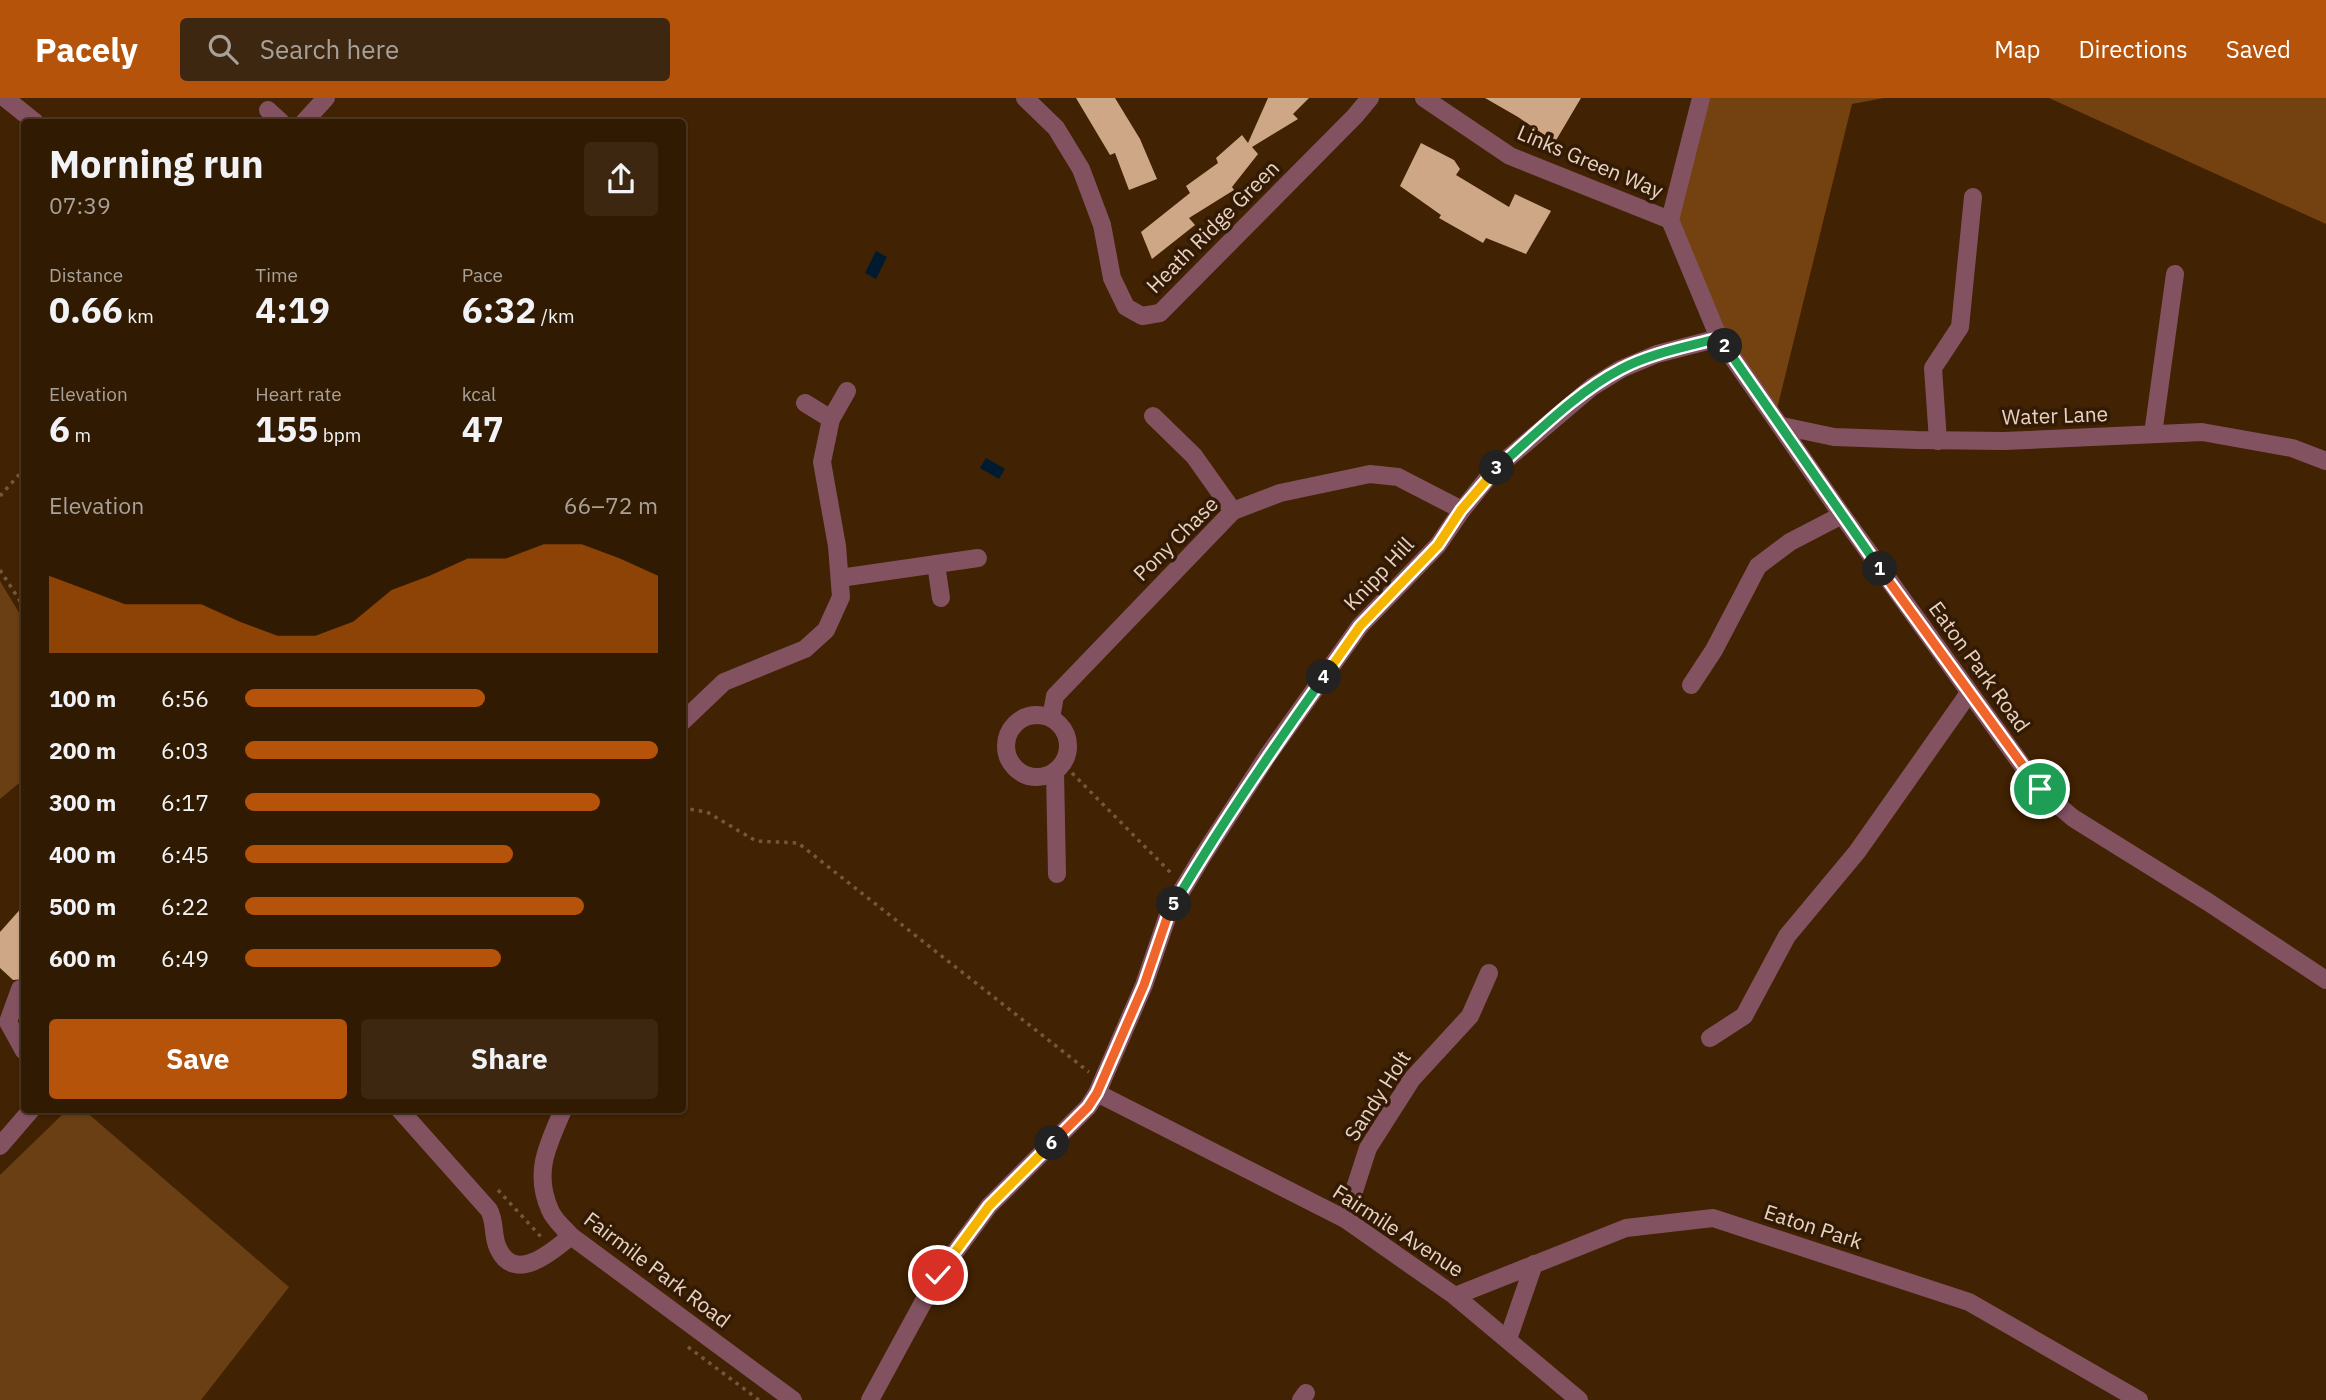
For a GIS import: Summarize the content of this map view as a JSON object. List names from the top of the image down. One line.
{"streets":{"street":["Links Green Way","Heath Ridge Green","Water Lane","Pony Chase","Knipp Hill","Eaton Park Road","Sandy Holt","Eaton Park","Fairmile Avenue","Fairmile Park Road"]},"crossings":[["Links Green Way","Eaton Park Road"],["Water Lane","Eaton Park Road"],["Pony Chase","Knipp Hill"],["Knipp Hill","Eaton Park Road"],["Knipp Hill","Fairmile Avenue"],["Sandy Holt","Fairmile Avenue"],["Eaton Park","Fairmile Avenue"]],"page":{"header":"Pacely","search":"Search here","nav":["Map","Directions","Saved"],"heading":["Morning run","07:39"],"stats":[["Distance","0.66 km"],["Time","4:19"],["Pace","6:32 /km"],["Elevation","6 m"],["Heart rate","155 bpm"],["kcal","47"]],"pins":["2","3","1","4","5","6"],"chart":["Elevation","66–72 m"],"list":[{"name":"100 m","note":"6:56"},{"name":"200 m","note":"6:03"},{"name":"300 m","note":"6:17"},{"name":"400 m","note":"6:45"},{"name":"500 m","note":"6:22"},{"name":"600 m","note":"6:49"}],"buttons":["Save","Share"]}}
